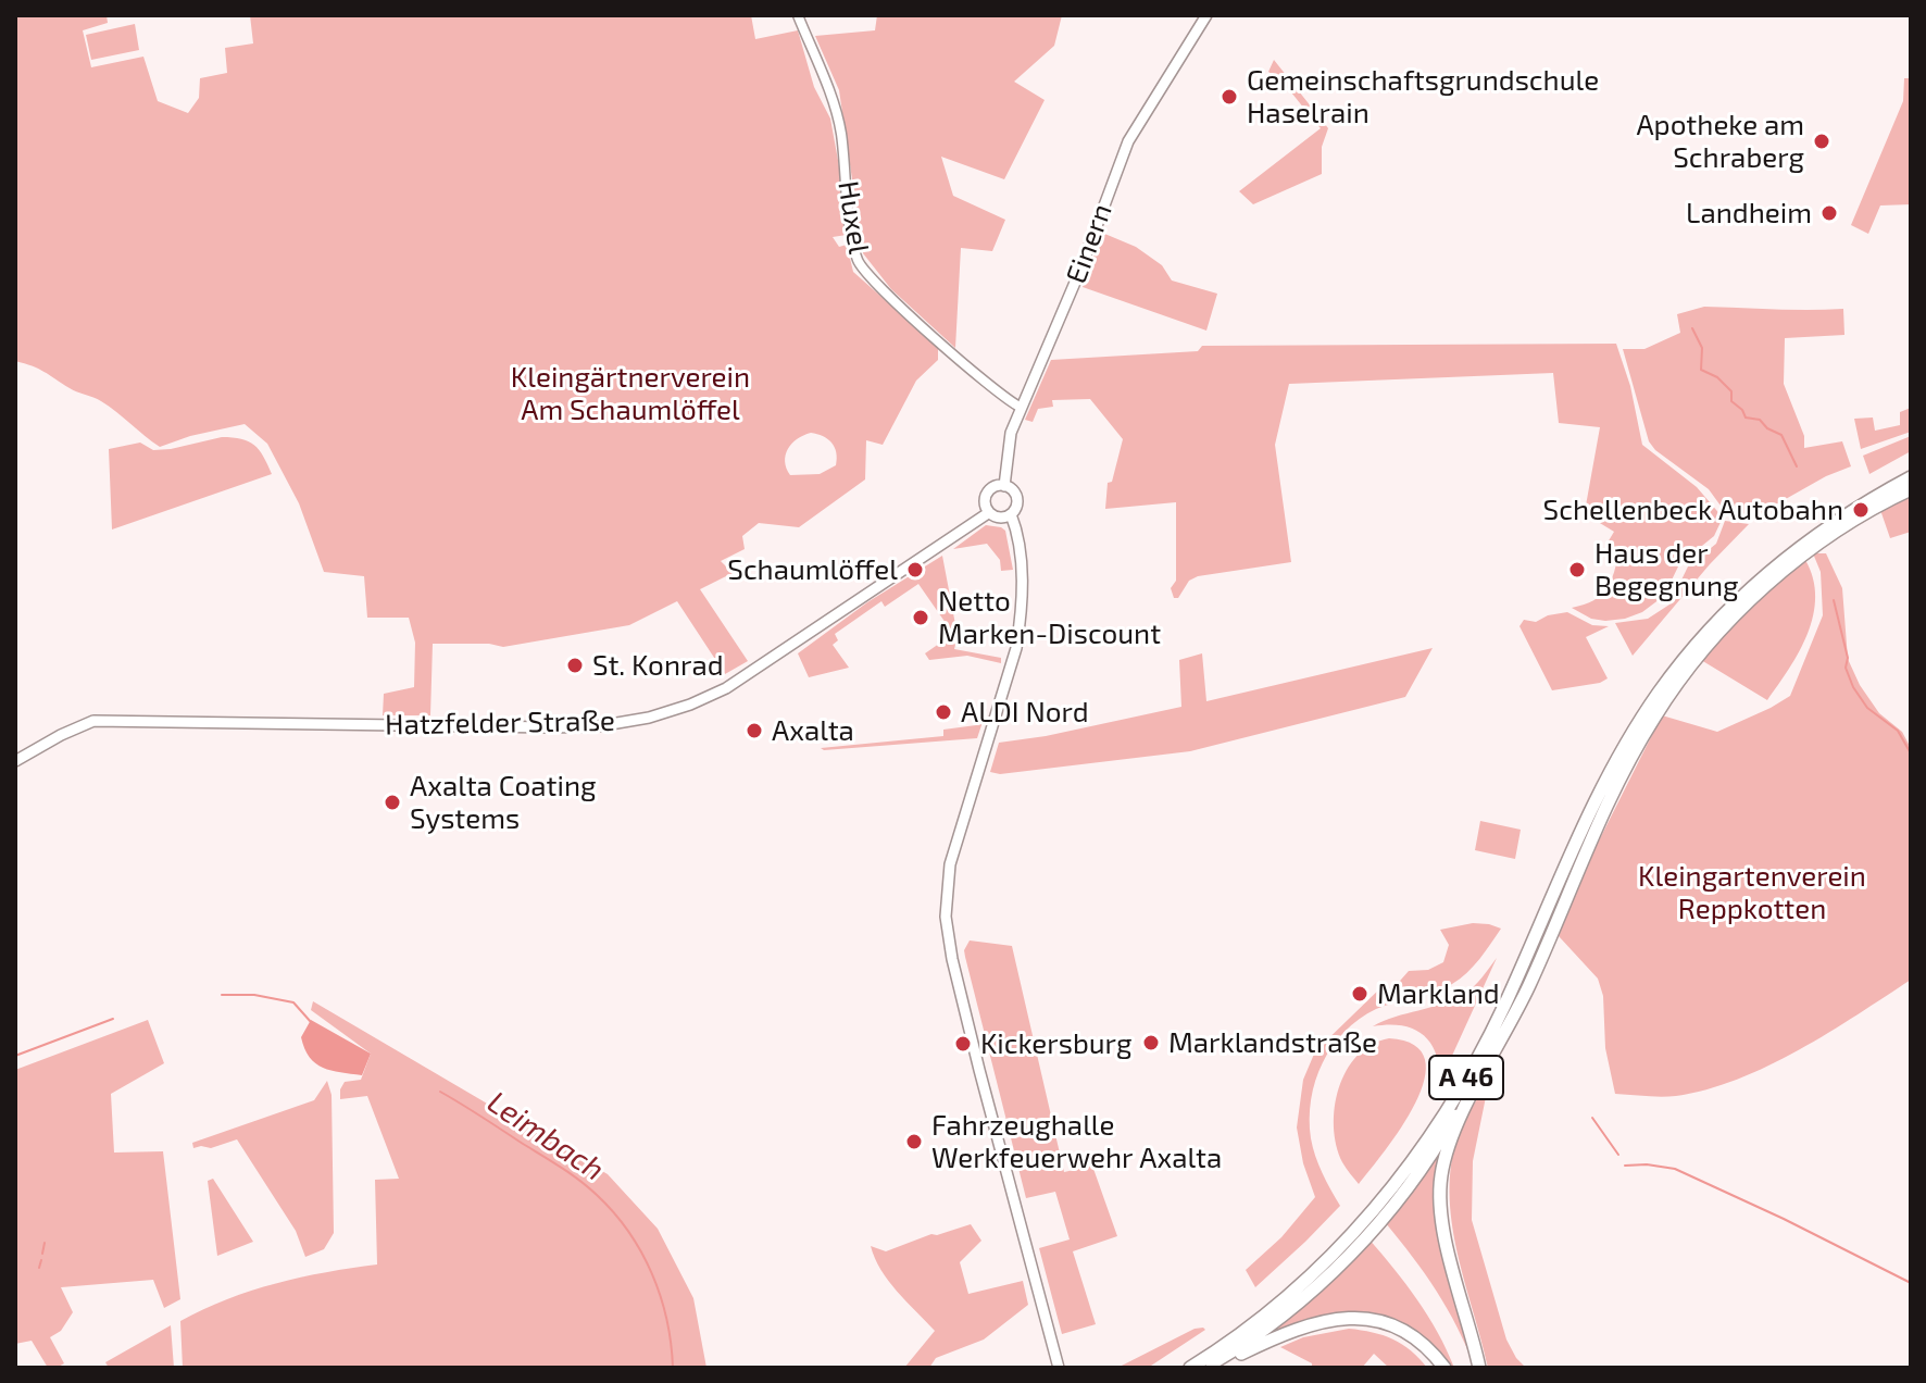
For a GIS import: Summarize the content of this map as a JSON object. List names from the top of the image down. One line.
{"streets":{"highway":["A 46"],"main road":["Einern","Hatzfelder Straße"],"street":["Huxel"]},"crossings":[["Huxel","Einern"],["Einern","Hatzfelder Straße"]],"water":["Leimbach"],"parks":["Kleingärtnerverein Am Schaumlöffel","Kleingartenverein Reppkotten"],"places":["Gemeinschaftsgrundschule Haselrain","Apotheke am Schraberg","Landheim","Schellenbeck Autobahn","Schaumlöffel","Haus der Begegnung","Netto Marken-Discount","St. Konrad","ALDI Nord","Axalta","Axalta Coating Systems","Markland","Marklandstraße","Kickersburg","Fahrzeughalle Werkfeuerwehr Axalta"]}
